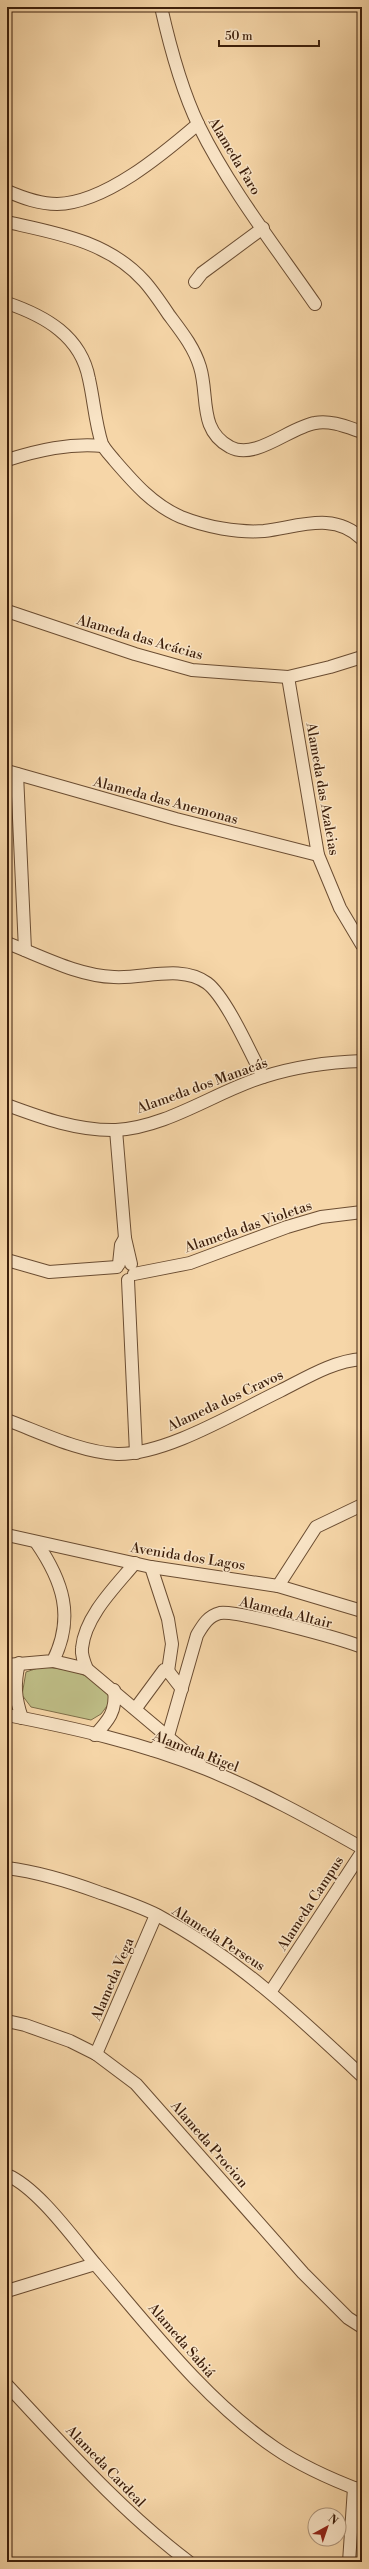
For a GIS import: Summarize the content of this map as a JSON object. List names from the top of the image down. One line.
{"streets":{"street":["Alameda Faro","Alameda das Acácias","Alameda das Azaleias","Alameda das Anemonas","Alameda dos Manacás","Alameda das Violetas","Alameda dos Cravos","Avenida dos Lagos","Alameda Altair","Alameda Rigel","Alameda Campus","Alameda Perseus","Alameda Vega","Alameda Procion","Alameda Sabiá","Alameda Cardeal"]},"crossings":[["Alameda das Acácias","Alameda das Azaleias"],["Alameda das Azaleias","Alameda das Anemonas"],["Alameda Campus","Alameda Perseus"],["Alameda Perseus","Alameda Vega"],["Alameda Vega","Alameda Procion"]],"scale_bar":"50 m","north":"top right"}
